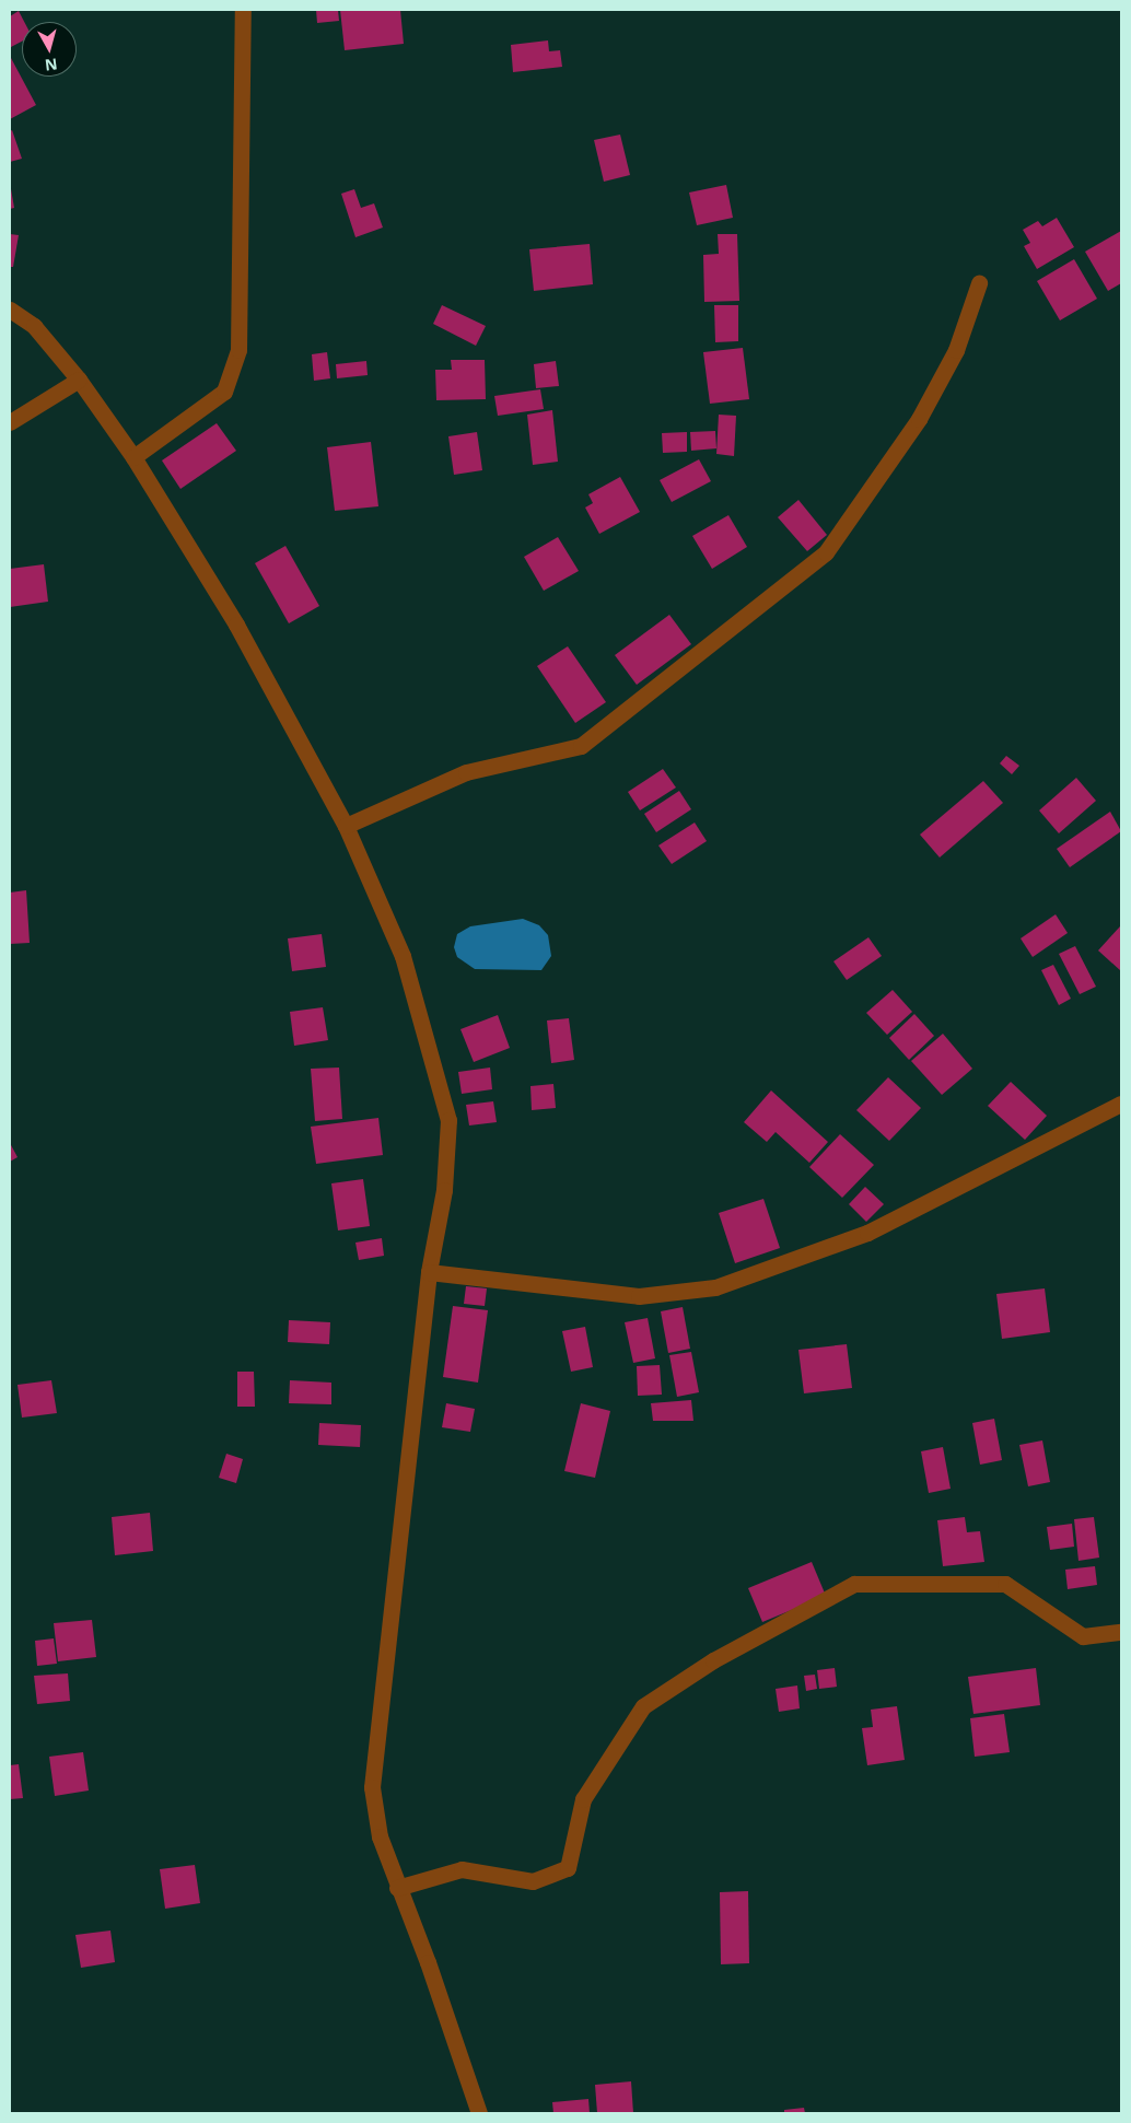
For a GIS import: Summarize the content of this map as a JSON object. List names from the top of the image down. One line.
{"north":"bottom"}
